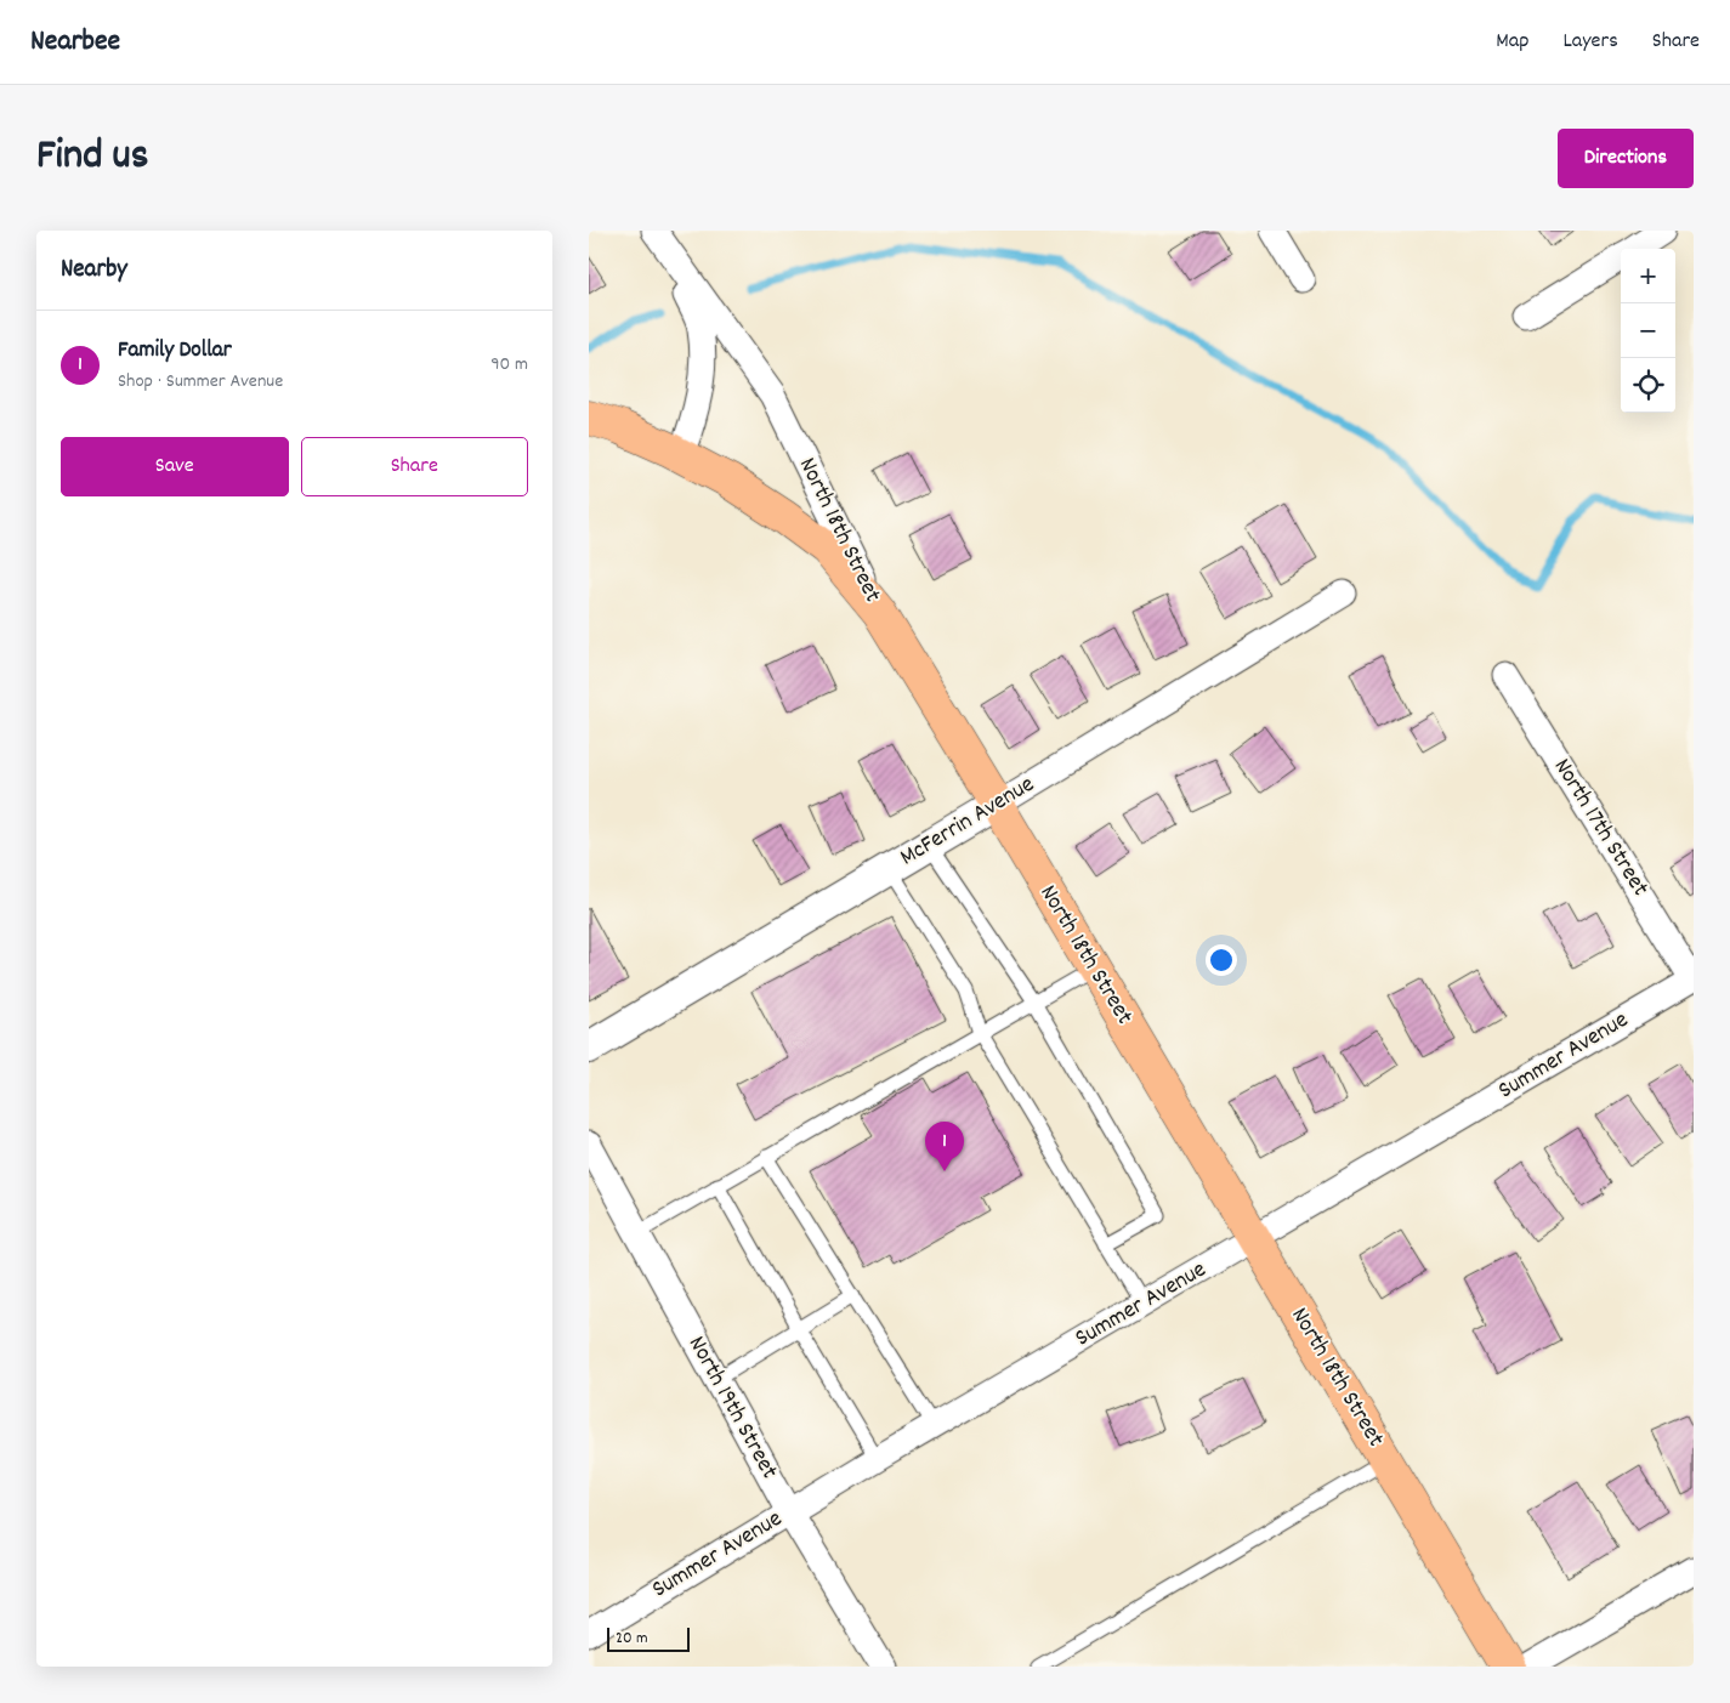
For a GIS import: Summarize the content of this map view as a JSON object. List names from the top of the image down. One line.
{"streets":{"main road":["North 18th Street"],"street":["McFerrin Avenue","North 17th Street","Summer Avenue","North 19th Street"]},"crossings":[["North 18th Street","McFerrin Avenue"],["North 18th Street","Summer Avenue"],["North 17th Street","Summer Avenue"],["Summer Avenue","North 19th Street"]],"scale_bar":"20 m","page":{"header":"Nearbee","nav":["Map","Layers","Share"],"title":"Find us","buttons":["Directions",["Save","Share"]],"heading":"Nearby","map_buttons":["+","−"],"list":[{"mark":"1","name":"Family Dollar","note":"Shop · Summer Avenue","value":"90 m"}],"pins":"1","scale":"20 m"}}
